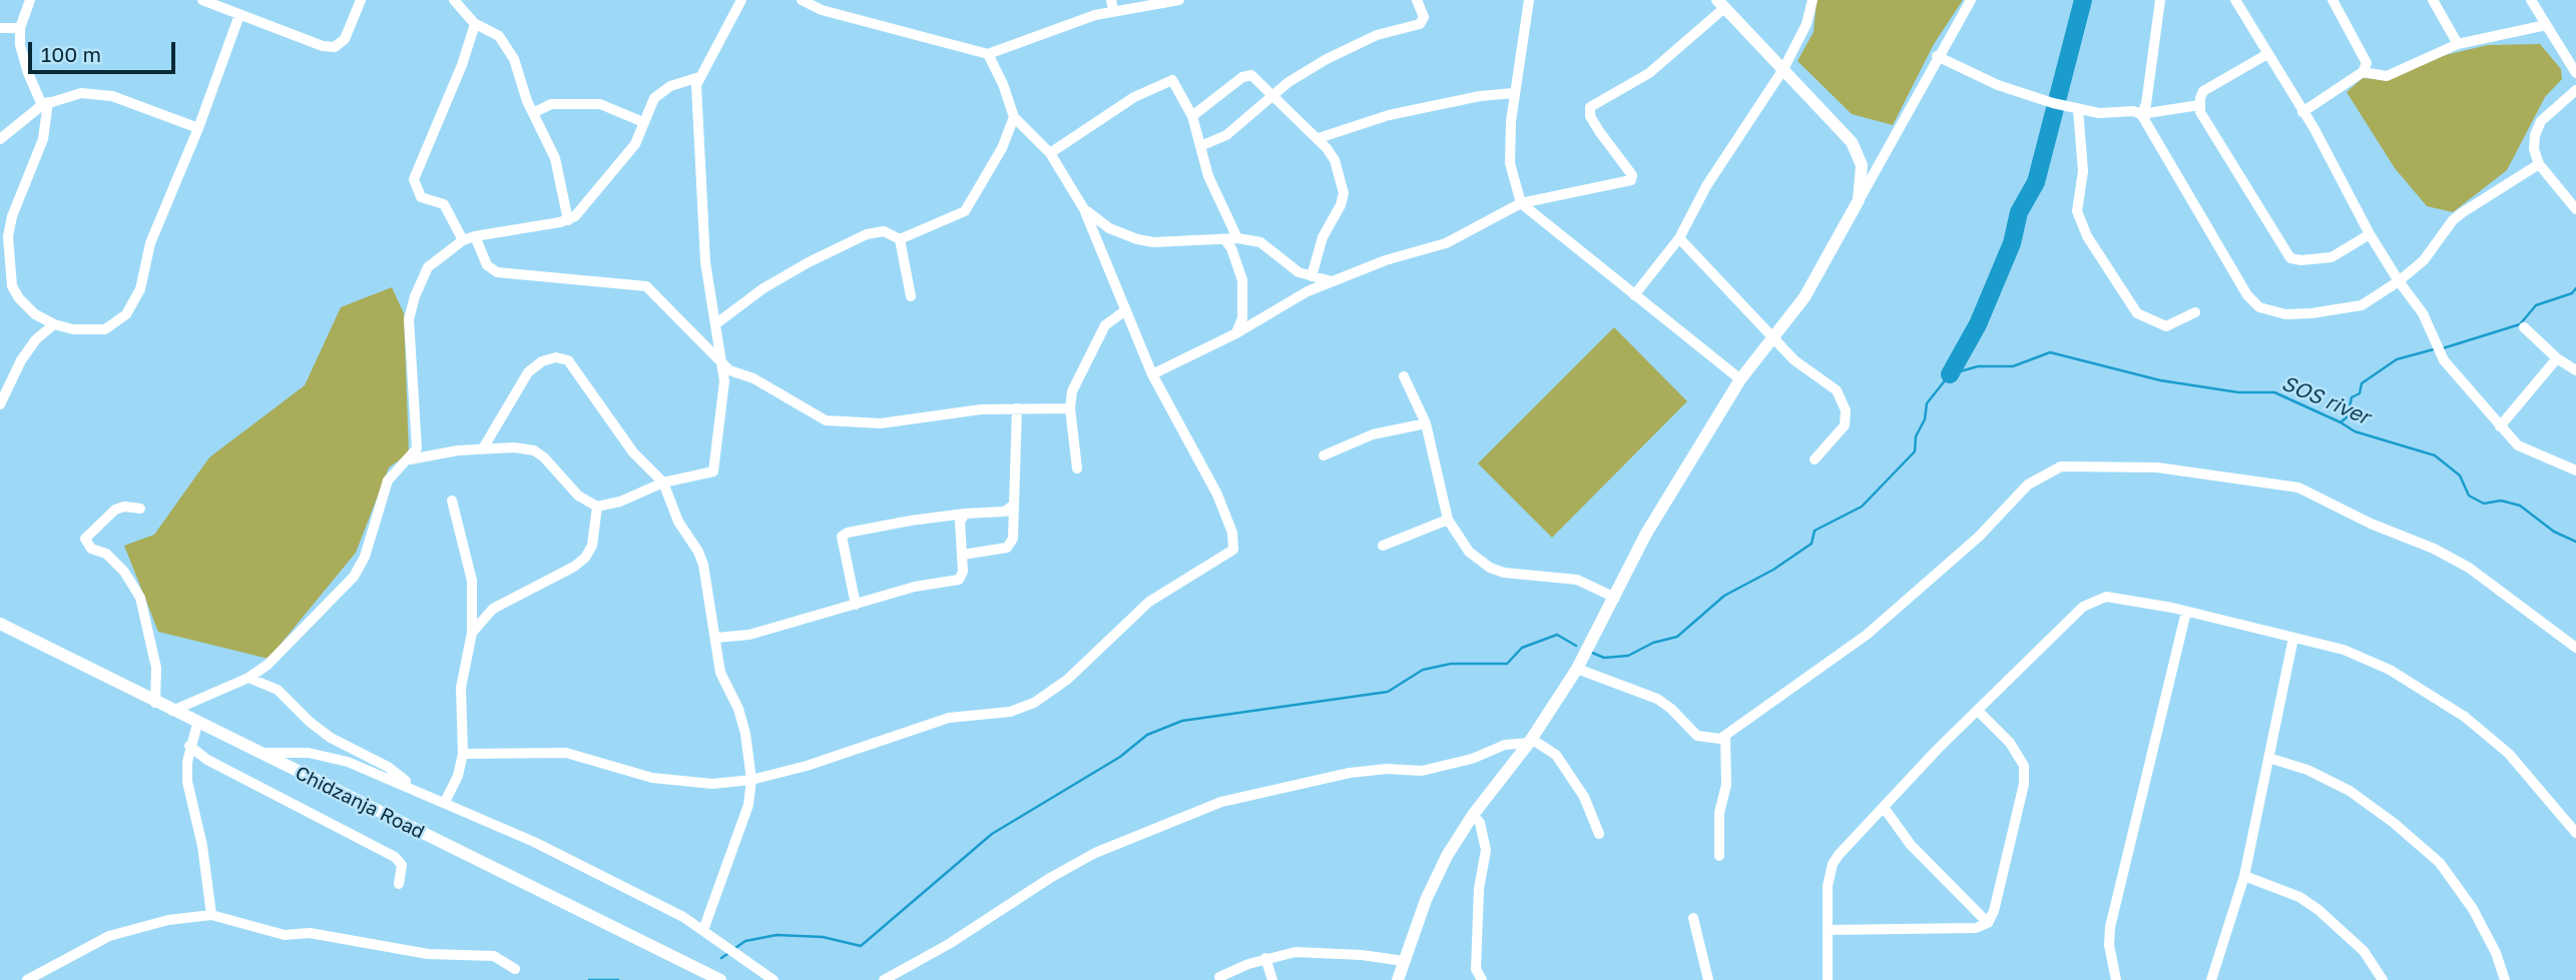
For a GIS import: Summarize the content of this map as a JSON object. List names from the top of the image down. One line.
{"streets":{"street":["Chidzanja Road"]},"water":["SOS river"],"scale_bar":"100 m"}
